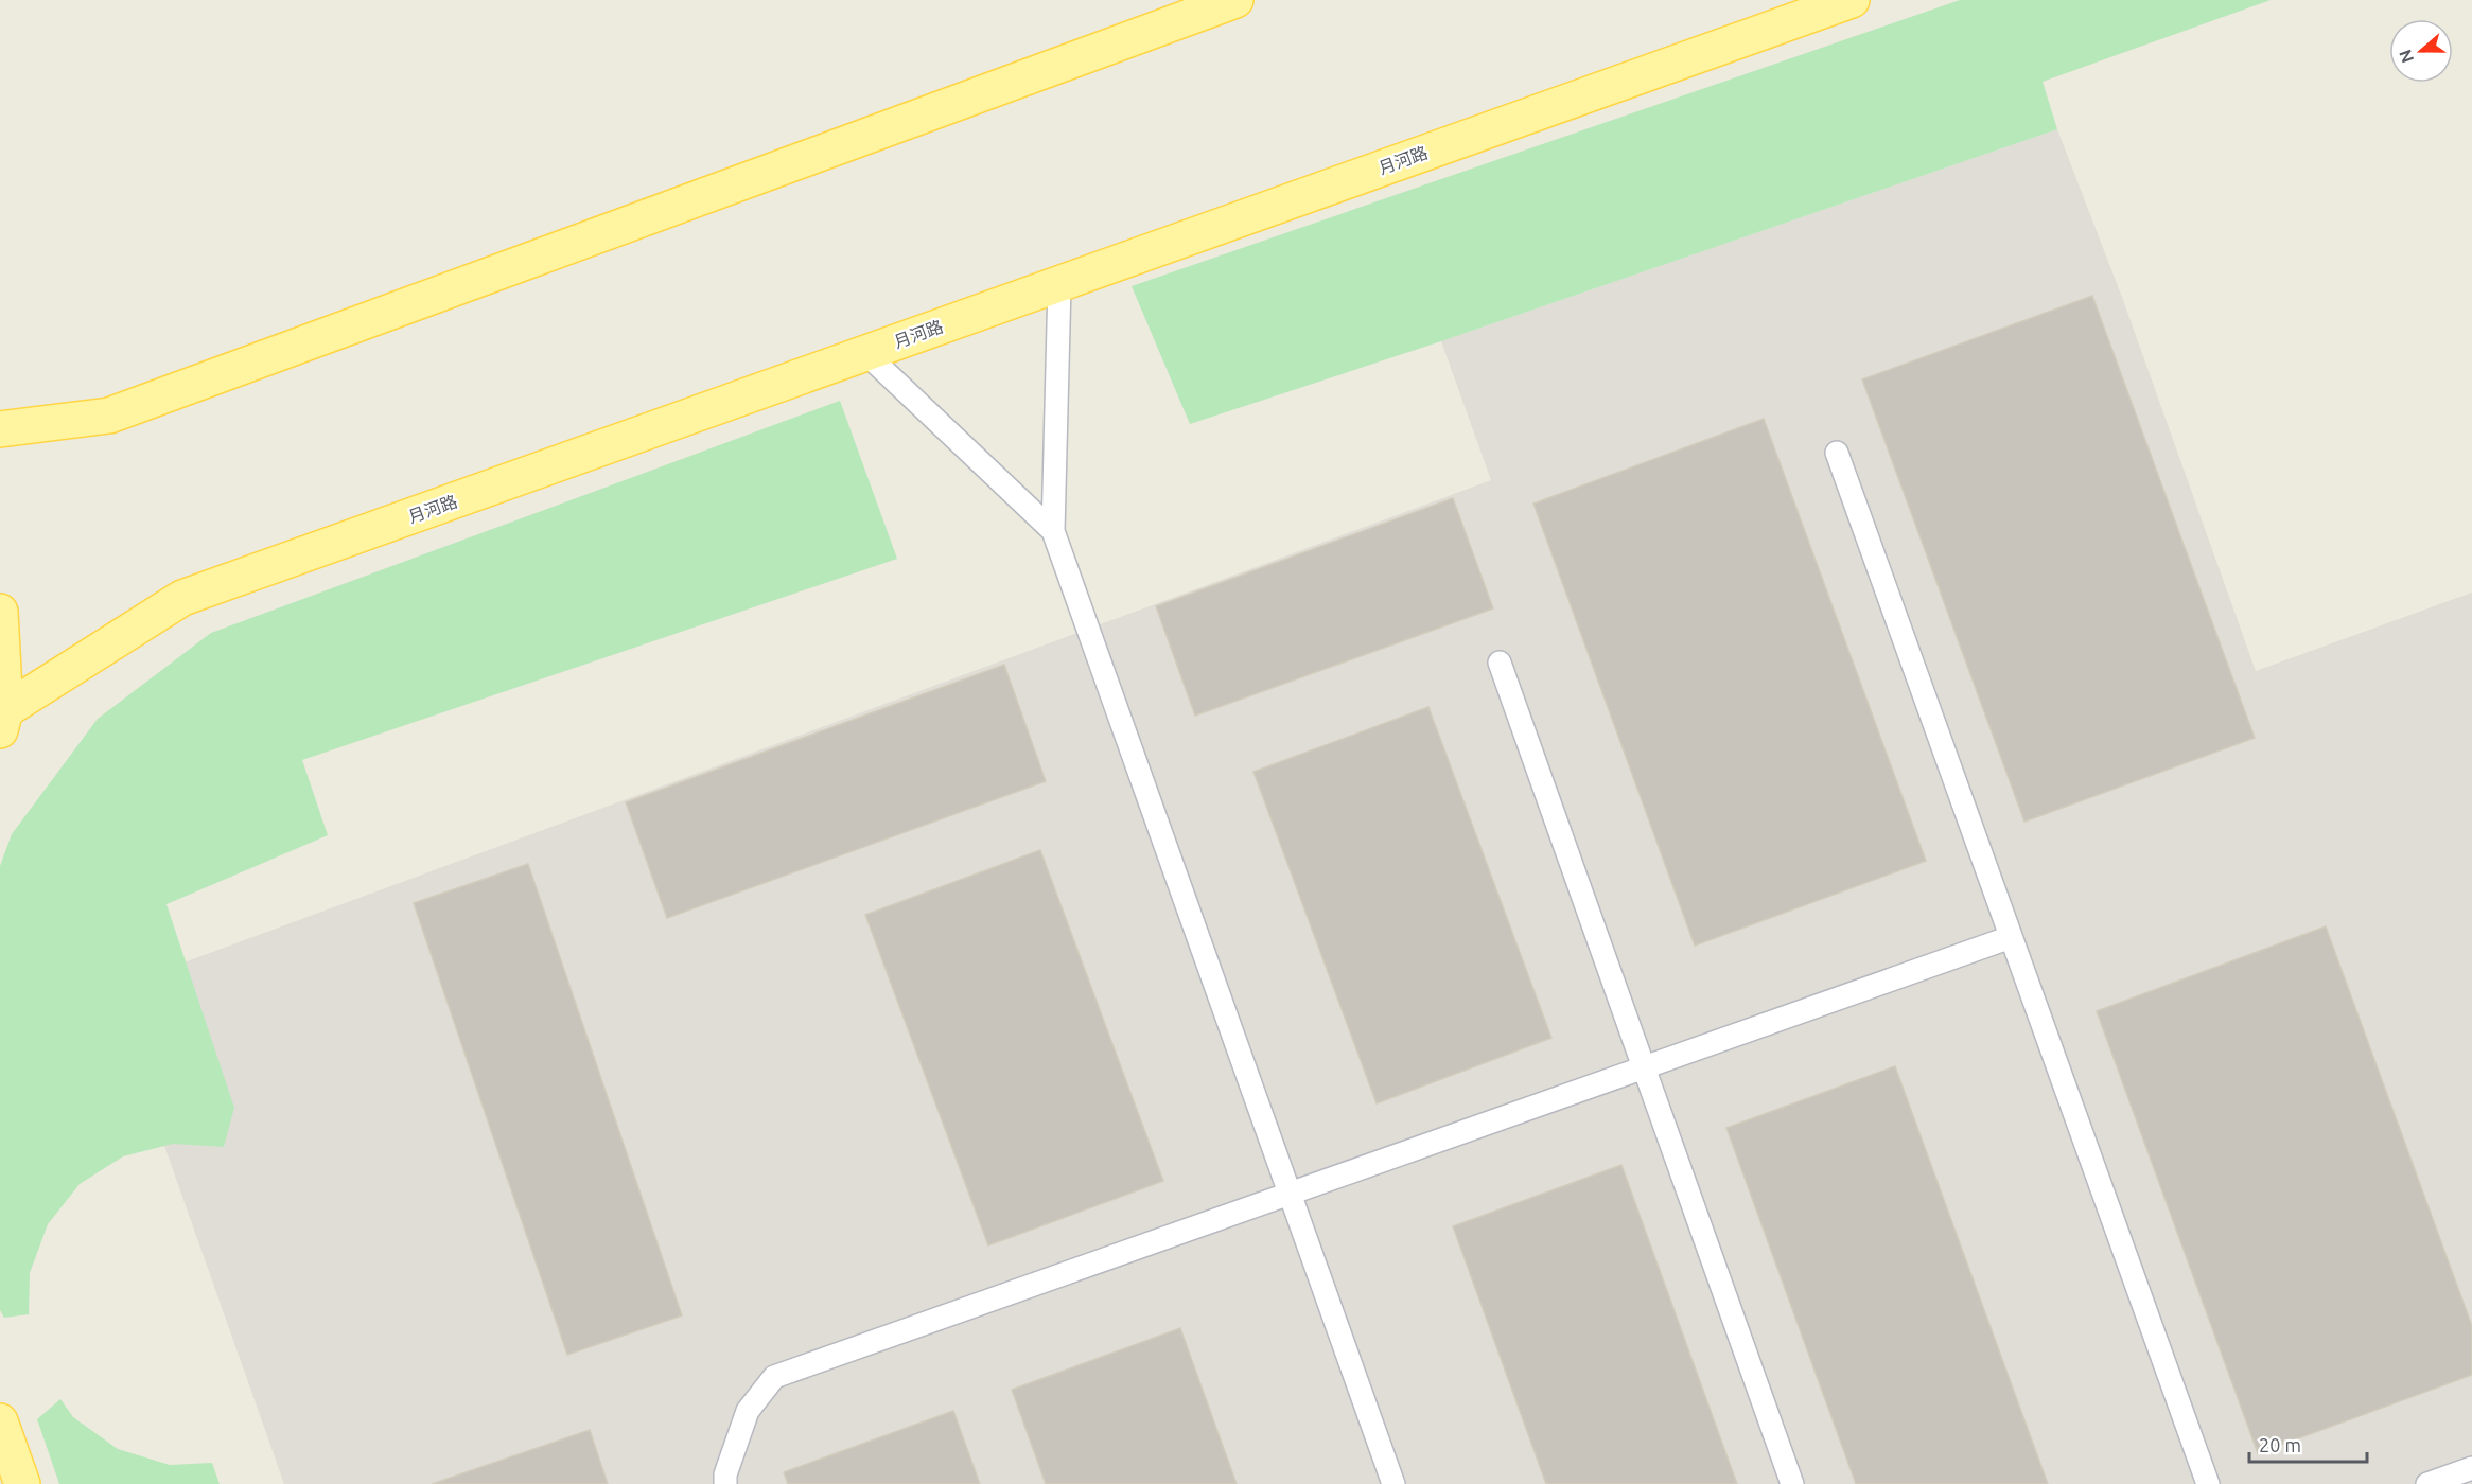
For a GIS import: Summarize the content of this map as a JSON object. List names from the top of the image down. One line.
{"streets":{"main road":["月河路"]},"scale_bar":"20 m","north":"left"}
